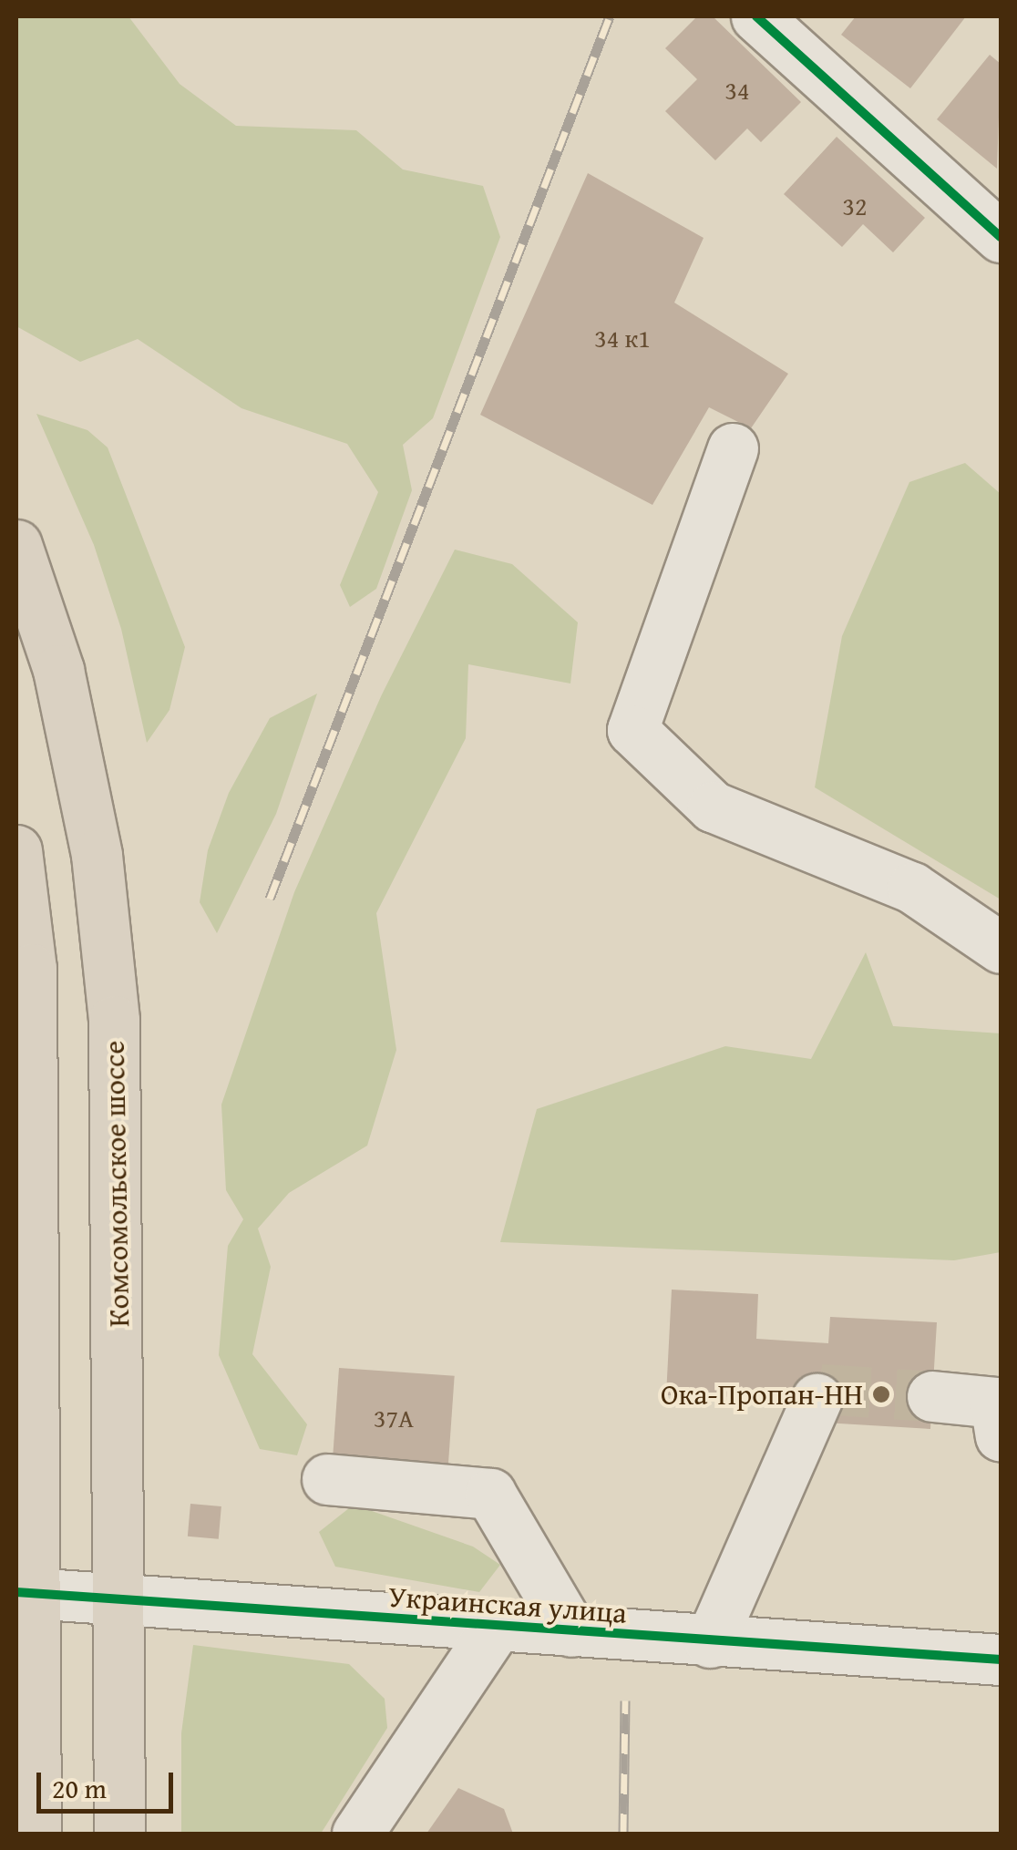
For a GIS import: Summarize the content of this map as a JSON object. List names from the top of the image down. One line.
{"streets":{"main road":["Комсомольское шоссе"],"street":["Украинская улица"]},"crossings":[["Комсомольское шоссе","Украинская улица"]],"places":["Ока-Пропан-НН"],"house_numbers":["34","32","34 к1","37А"],"scale_bar":"20 m"}
